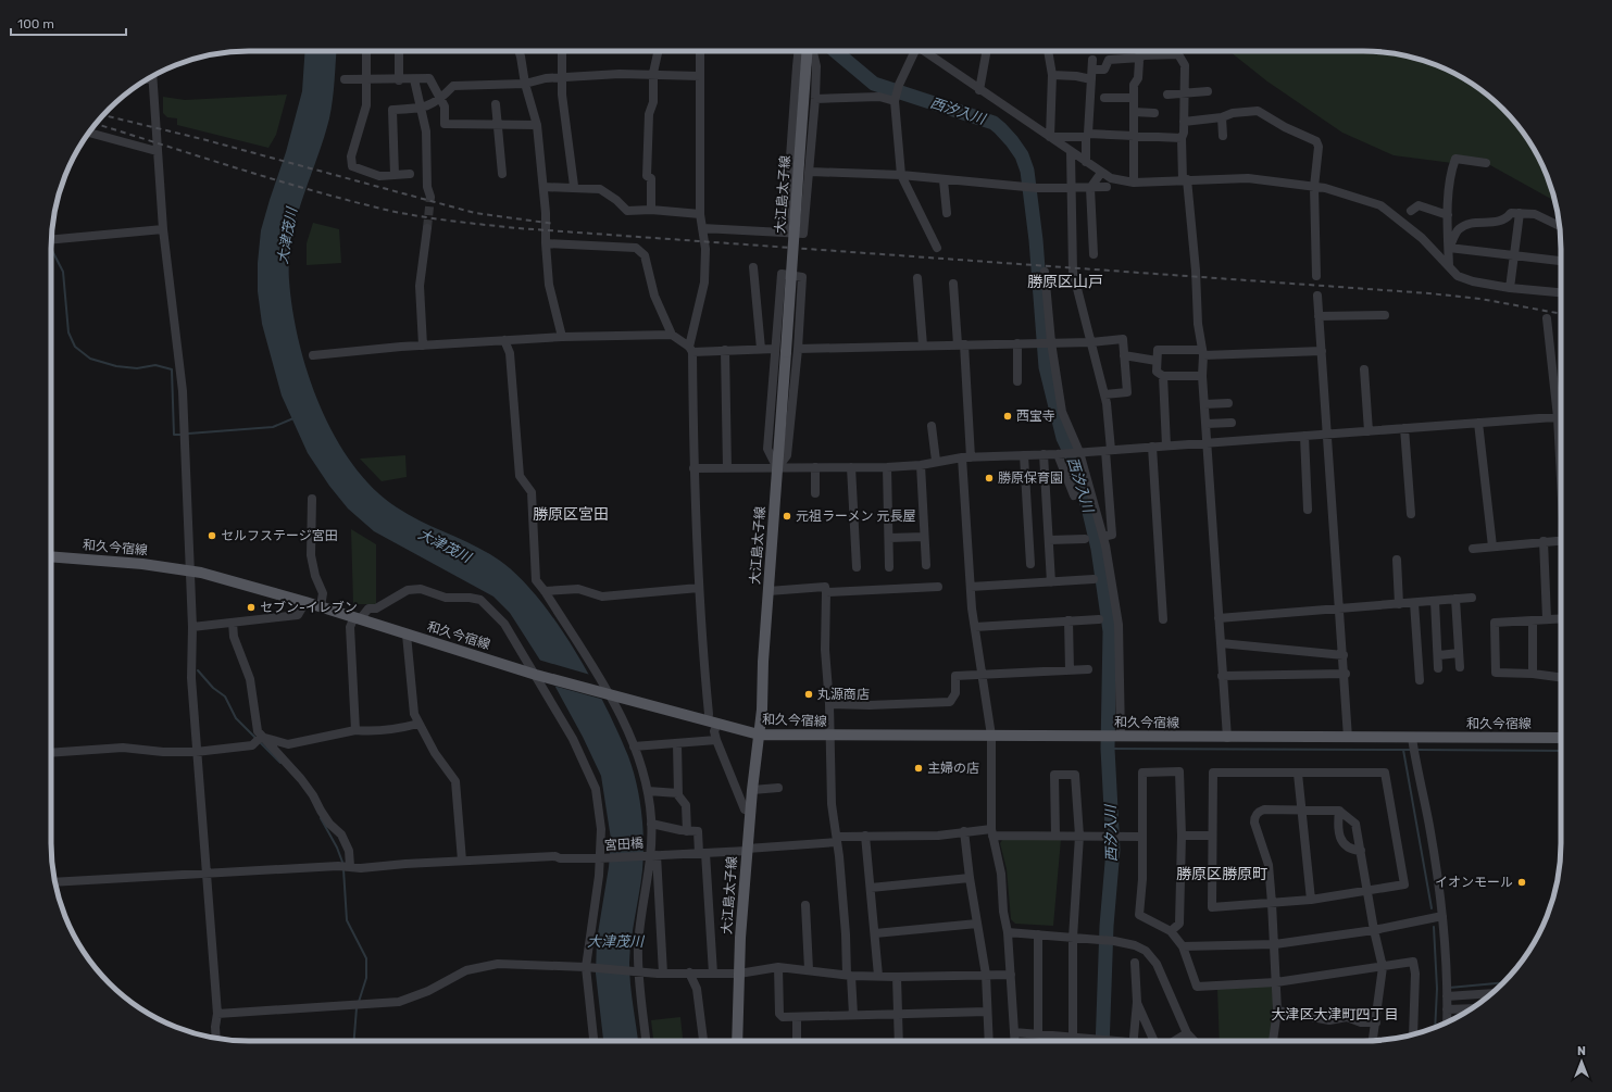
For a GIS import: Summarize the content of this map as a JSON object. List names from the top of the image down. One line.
{"streets":{"main road":["大江島太子線","和久今宿線"],"street":["宮田橋"]},"crossings":[["大江島太子線","和久今宿線"],["大江島太子線","宮田橋"]],"districts":["勝原区山戸","勝原区宮田","勝原区勝原町","大津区大津町四丁目"],"water":["西汐入川","大津茂川"],"places":["西宝寺","勝原保育園","元祖ラーメン 元長屋","セルフステージ宮田","セブン-イレブン","丸源商店","主婦の店","イオンモール"],"scale_bar":"100 m","north":"top"}
